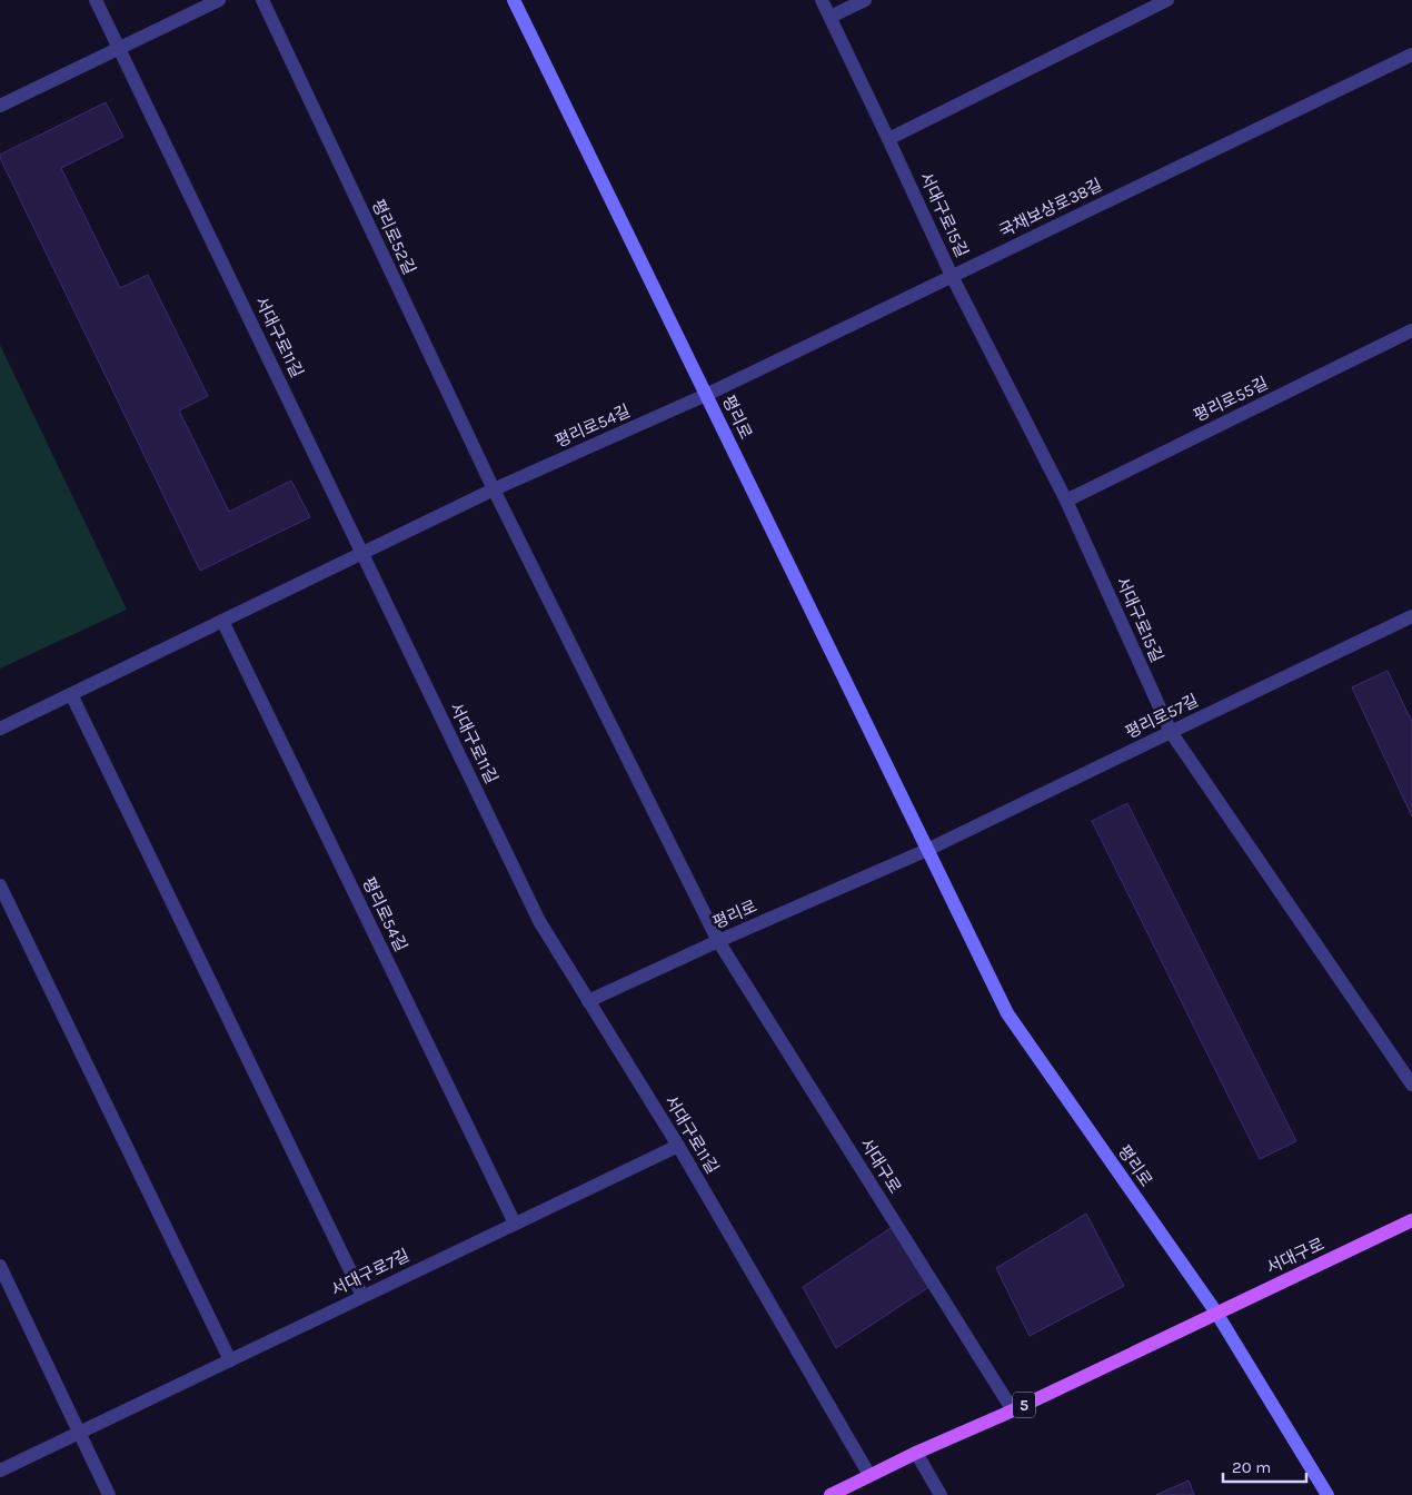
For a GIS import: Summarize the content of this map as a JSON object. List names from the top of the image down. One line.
{"streets":{"main road":["평리로","서대구로","5"],"street":["국채보상로38길","서대구로15길","평리로52길","서대구로11길","평리로55길","평리로54길","평리로57길","서대구로7길"]},"crossings":[["국채보상로38길","서대구로15길"],["국채보상로38길","평리로"],["국채보상로38길","평리로54길"],["서대구로15길","평리로55길"],["서대구로15길","평리로57길"],["평리로52길","평리로54길"],["서대구로11길","평리로"],["서대구로11길","평리로54길"],["서대구로11길","서대구로"],["서대구로11길","서대구로7길"],["평리로","평리로54길"],["평리로","평리로57길"],["평리로","서대구로"],["평리로54길","서대구로7길"]],"scale_bar":"20 m"}
